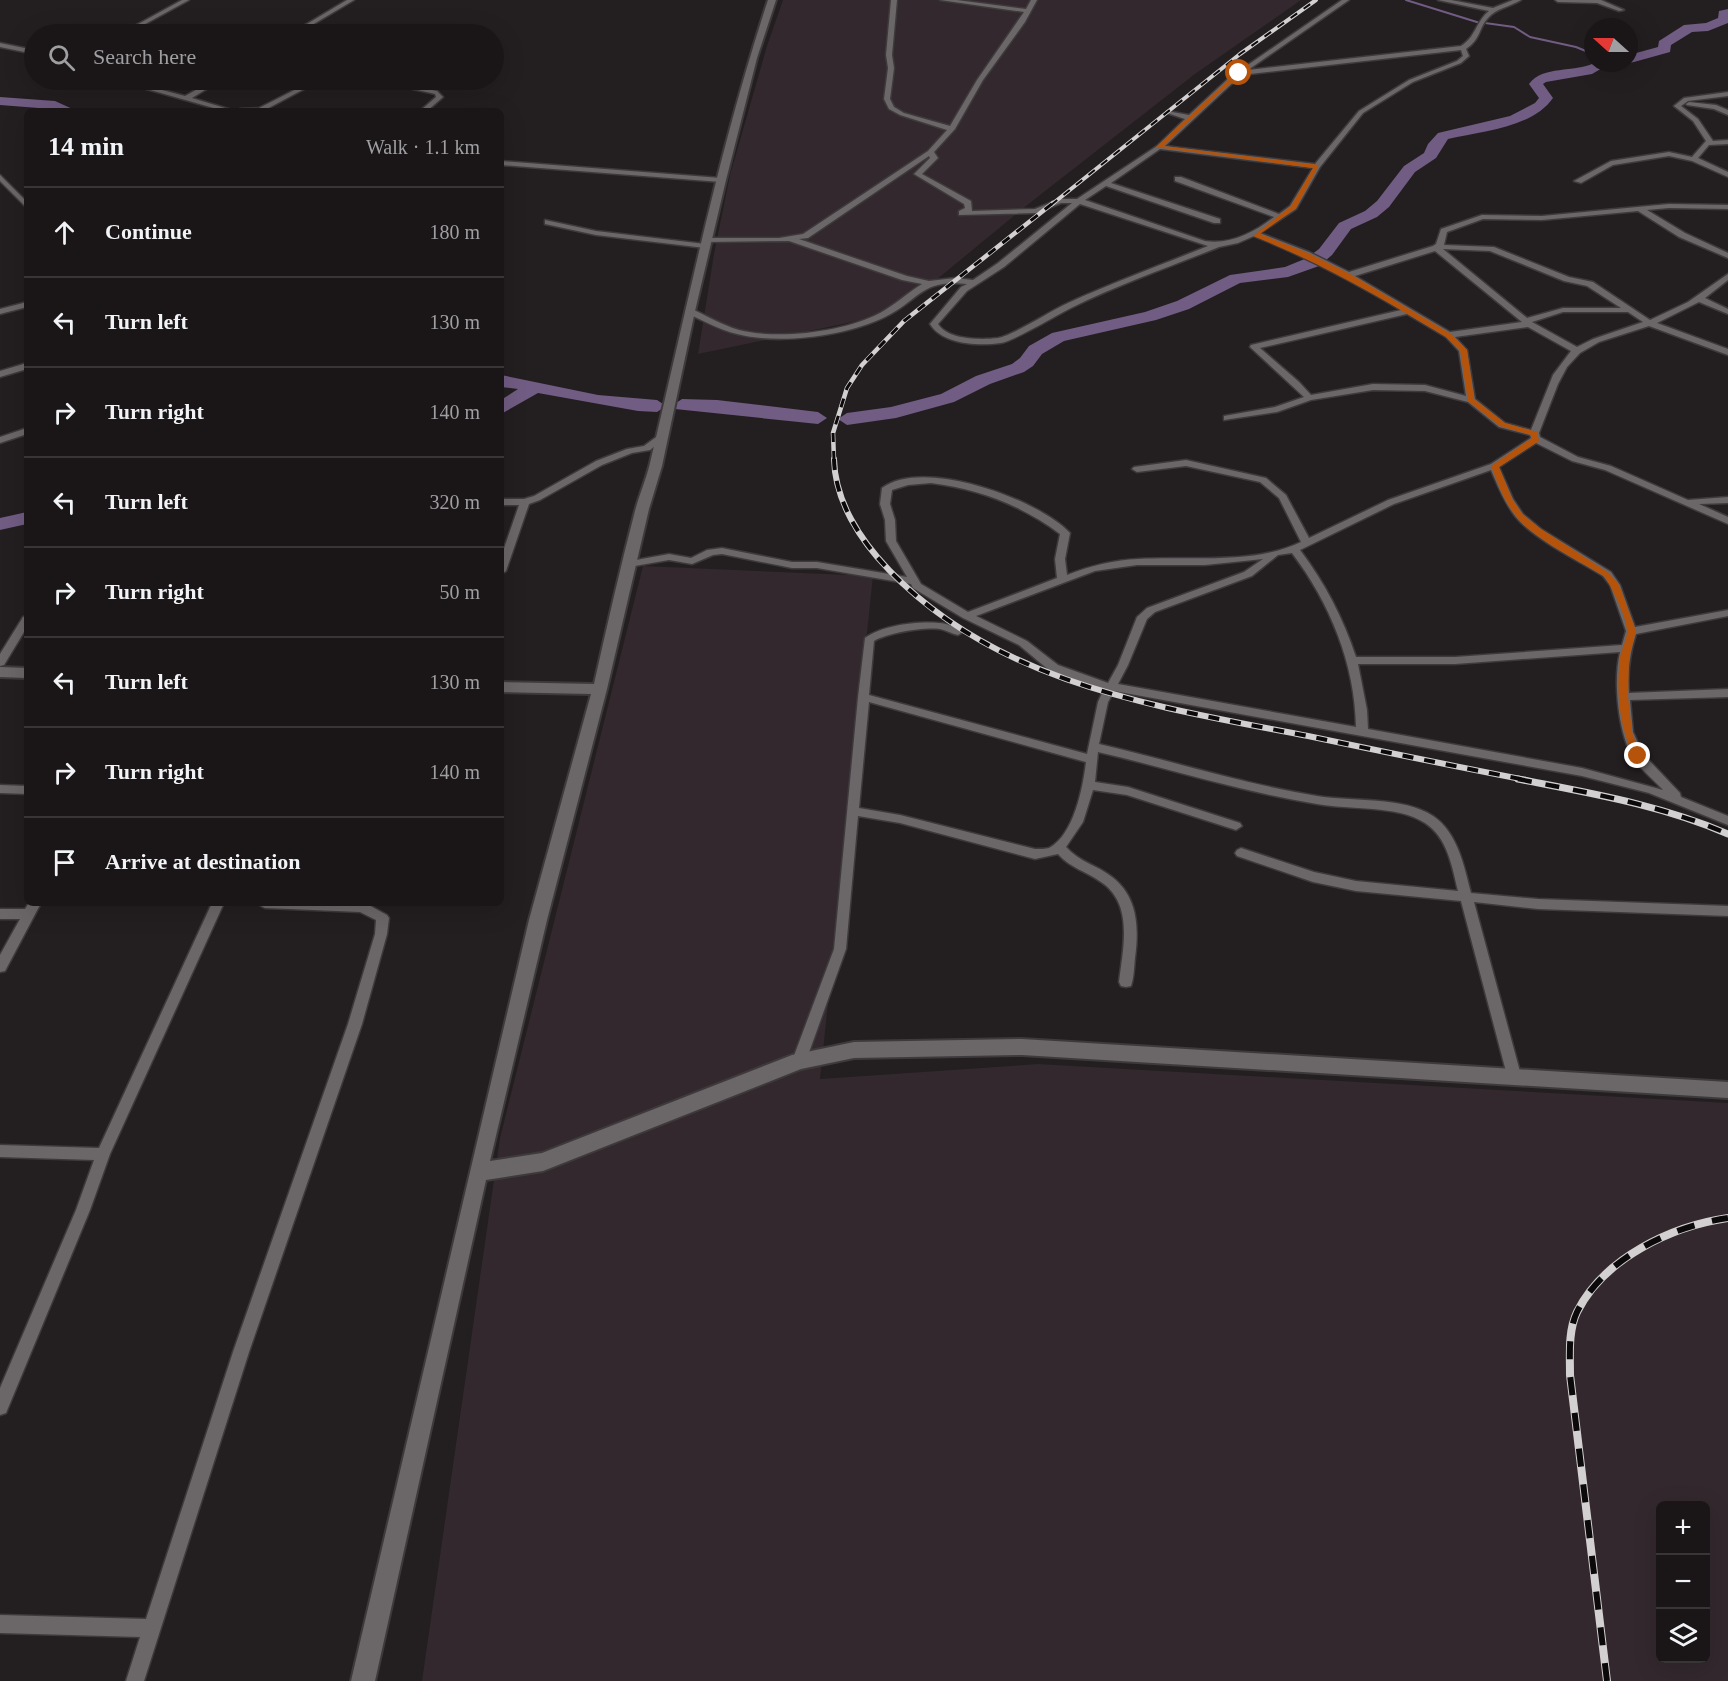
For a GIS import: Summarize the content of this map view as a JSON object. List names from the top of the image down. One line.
{"north":"left","page":{"search":"Search here","heading":["14 min","Walk · 1.1 km"],"list":[["Continue","180 m"],["Turn left","130 m"],["Turn right","140 m"],["Turn left","320 m"],["Turn right","50 m"],["Turn left","130 m"],["Turn right","140 m"],"Arrive at destination"],"map_buttons":["+","−"]}}
